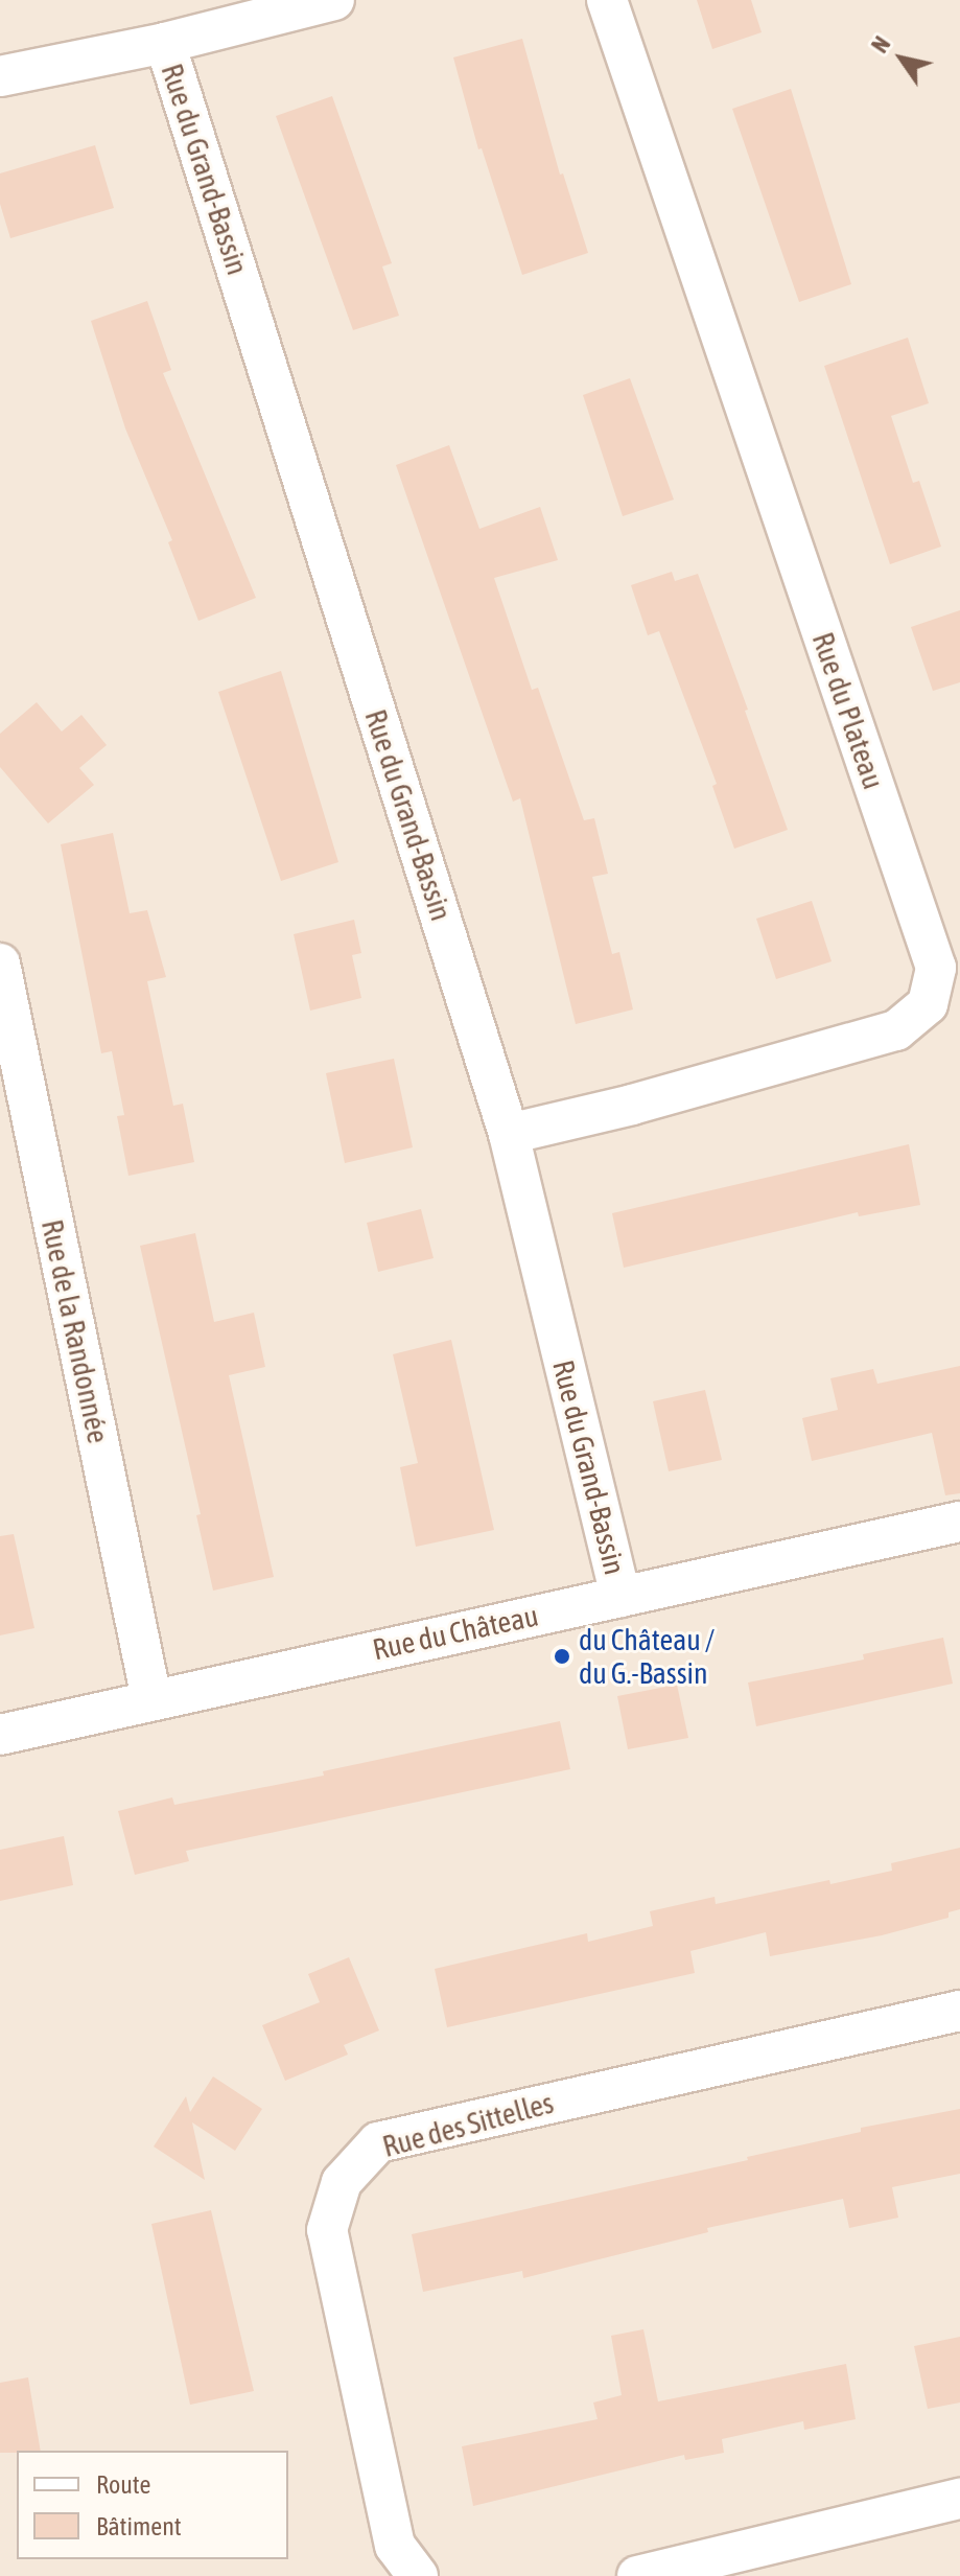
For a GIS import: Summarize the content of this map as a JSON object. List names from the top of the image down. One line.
{"streets":{"street":["Rue du Grand-Bassin","Rue du Plateau","Rue de la Randonnée","Rue du Château","Rue des Sittelles"]},"crossings":[["Rue du Grand-Bassin","Rue du Plateau"],["Rue du Grand-Bassin","Rue du Château"],["Rue de la Randonnée","Rue du Château"]],"places":["du Château / du G.-Bassin"],"legend":["Route","Bâtiment"],"north":"top left"}
